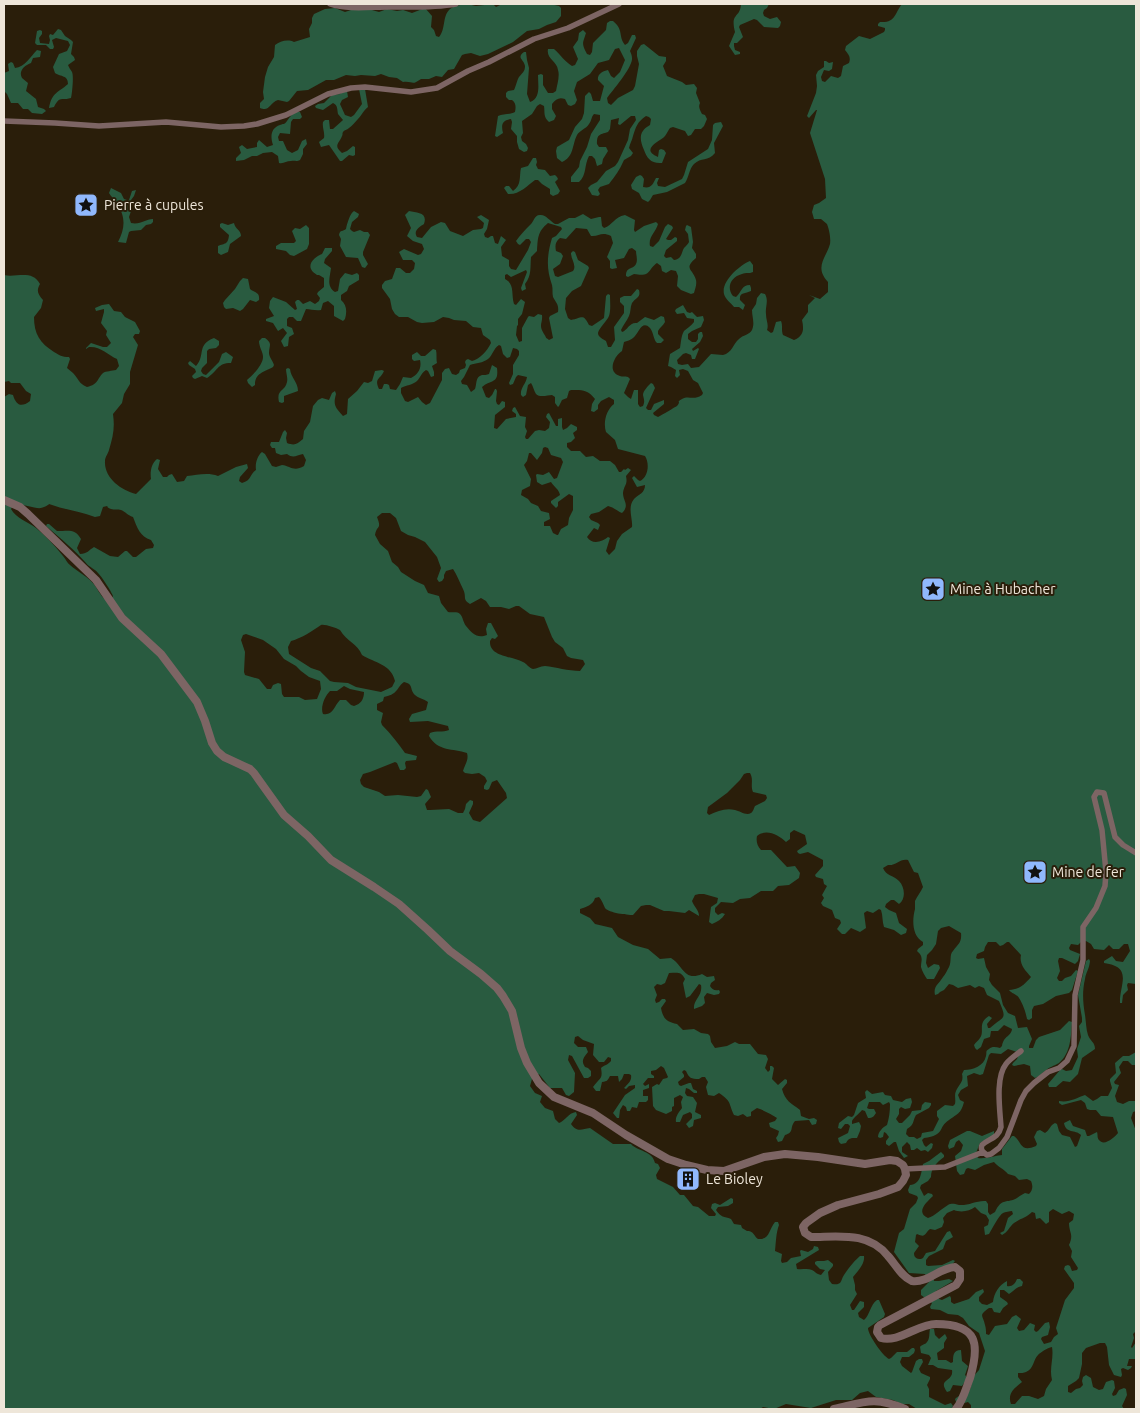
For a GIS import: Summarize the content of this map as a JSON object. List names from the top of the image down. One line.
{"places":{"place":["Pierre à cupules","Mine à Hubacher","Mine de fer"],"building":["Le Bioley"]}}
